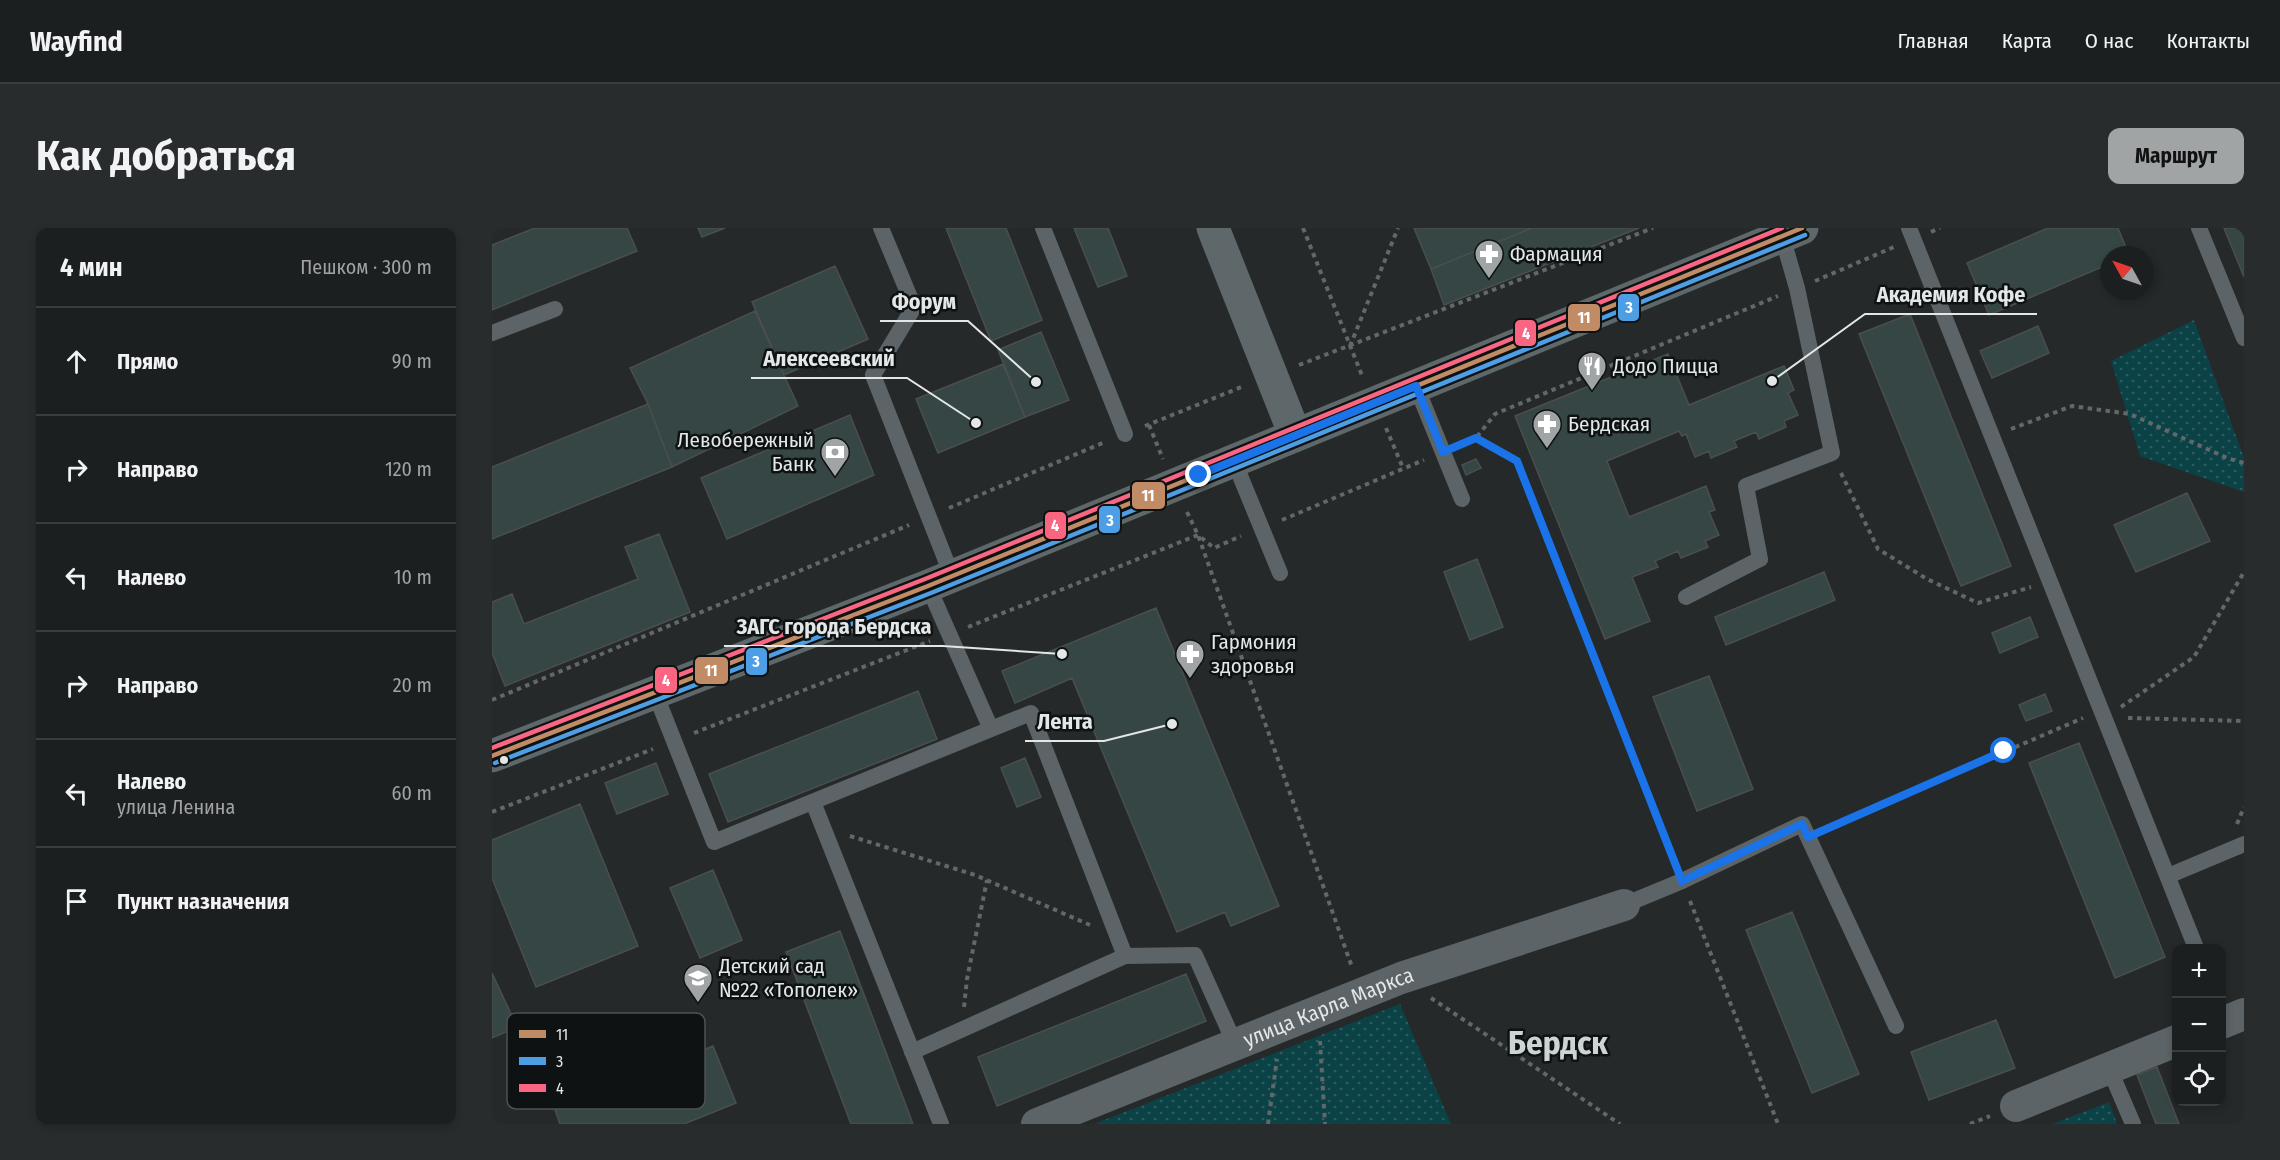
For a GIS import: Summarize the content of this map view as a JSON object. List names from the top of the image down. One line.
{"streets":{"street":["улица Карла Маркса"]},"districts":["Бердск"],"places":{"pharmacy":["Фармация","Бердская","Гармония здоровья"],"other":["Академия Кофе","Форум","Алексеевский","ЗАГС города Бердска","Лента"],"restaurant":["Додо Пицца"],"bank":["Левобережный Банк"],"school or university":["Детский сад №22 «Тополек»"]},"lines":["transit line 11","transit line 4","transit line 3"],"legend":["11","3","4"],"north":"top left","page":{"header":"Wayfind","nav":["Главная","Карта","О нас","Контакты"],"buttons":"Маршрут","title":"Как добраться","heading":["4 мин","Пешком · 300 m"],"list":[["Прямо","90 m"],["Направо","120 m"],["Налево","10 m"],["Направо","20 m"],["Налево","улица Ленина","60 m"],"Пункт назначения"],"map_buttons":["+","−"]}}
